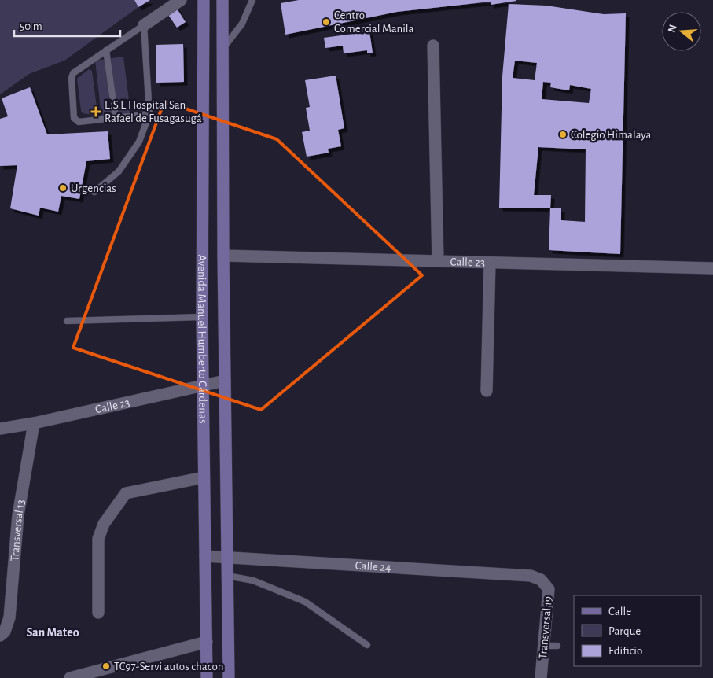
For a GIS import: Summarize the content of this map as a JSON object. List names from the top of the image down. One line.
{"streets":{"main road":["Avenida Manuel Humberto Cárdenas"],"street":["Calle 23","Transversal 13","Calle 24","Transversal 19"]},"crossings":[["Calle 23","Avenida Manuel Humberto Cárdenas"],["Calle 23","Transversal 13"],["Avenida Manuel Humberto Cárdenas","Calle 24"],["Calle 24","Transversal 19"]],"districts":["San Mateo"],"places":{"other":["Centro Comercial Manila","Colegio Himalaya","Urgencias","TC97-Servi autos chacon"],"health":["E.S.E Hospital San Rafael de Fusagasugá"]},"legend":["Calle","Parque","Edificio"],"scale_bar":"50 m","north":"left"}
